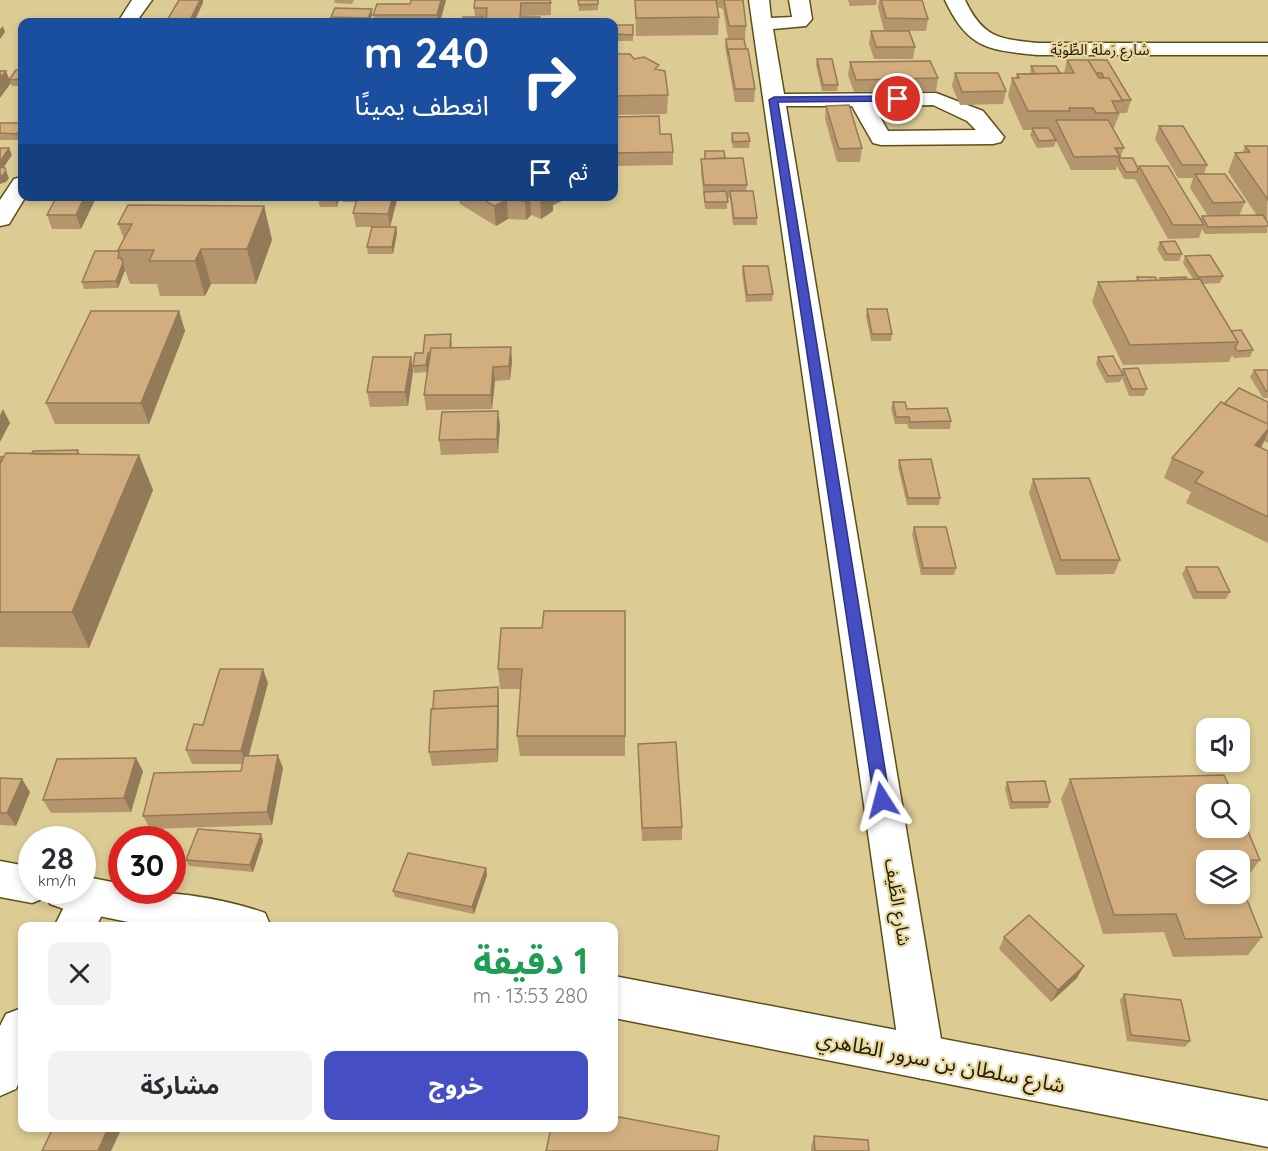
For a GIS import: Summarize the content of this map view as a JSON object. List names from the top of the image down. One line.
{"streets":{"street":["شارع رَملة الطِّوَيَّة","شارع الطِّيف","شارع سلطان بن سرور الظاهري"]},"crossings":[["شارع الطِّيف","شارع سلطان بن سرور الظاهري"]],"page":{"turn":["240 m","انعطف يمينًا"],"then":"ثم","speed":"28 km/h","limit":"30","heading":["1 دقيقة","280 m · 13:53"],"buttons":["خروج","مشاركة"]}}
